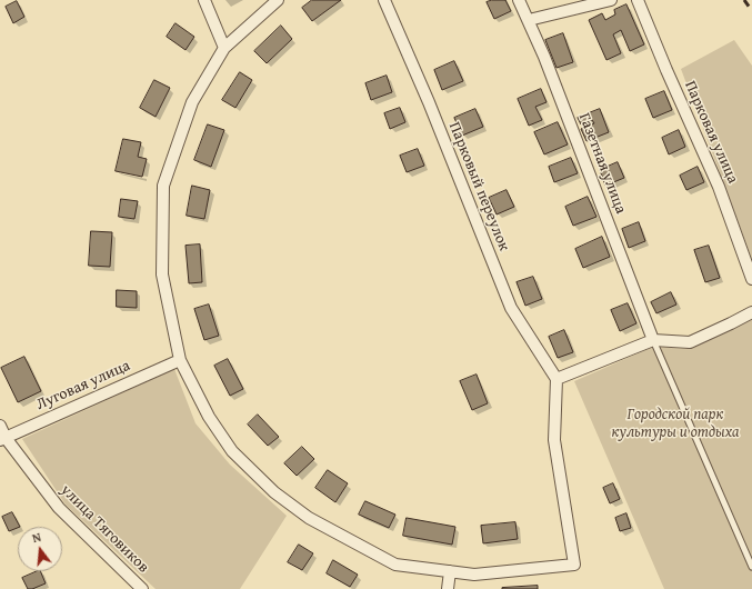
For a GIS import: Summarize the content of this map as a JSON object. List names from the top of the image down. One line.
{"streets":{"street":["Парковая улица","Газетная улица","Парковый переулок","Луговая улица","улица Тяговиков"]},"crossings":[["Луговая улица","улица Тяговиков"]],"parks":["Городской парк культуры и отдыха"],"north":"top"}
